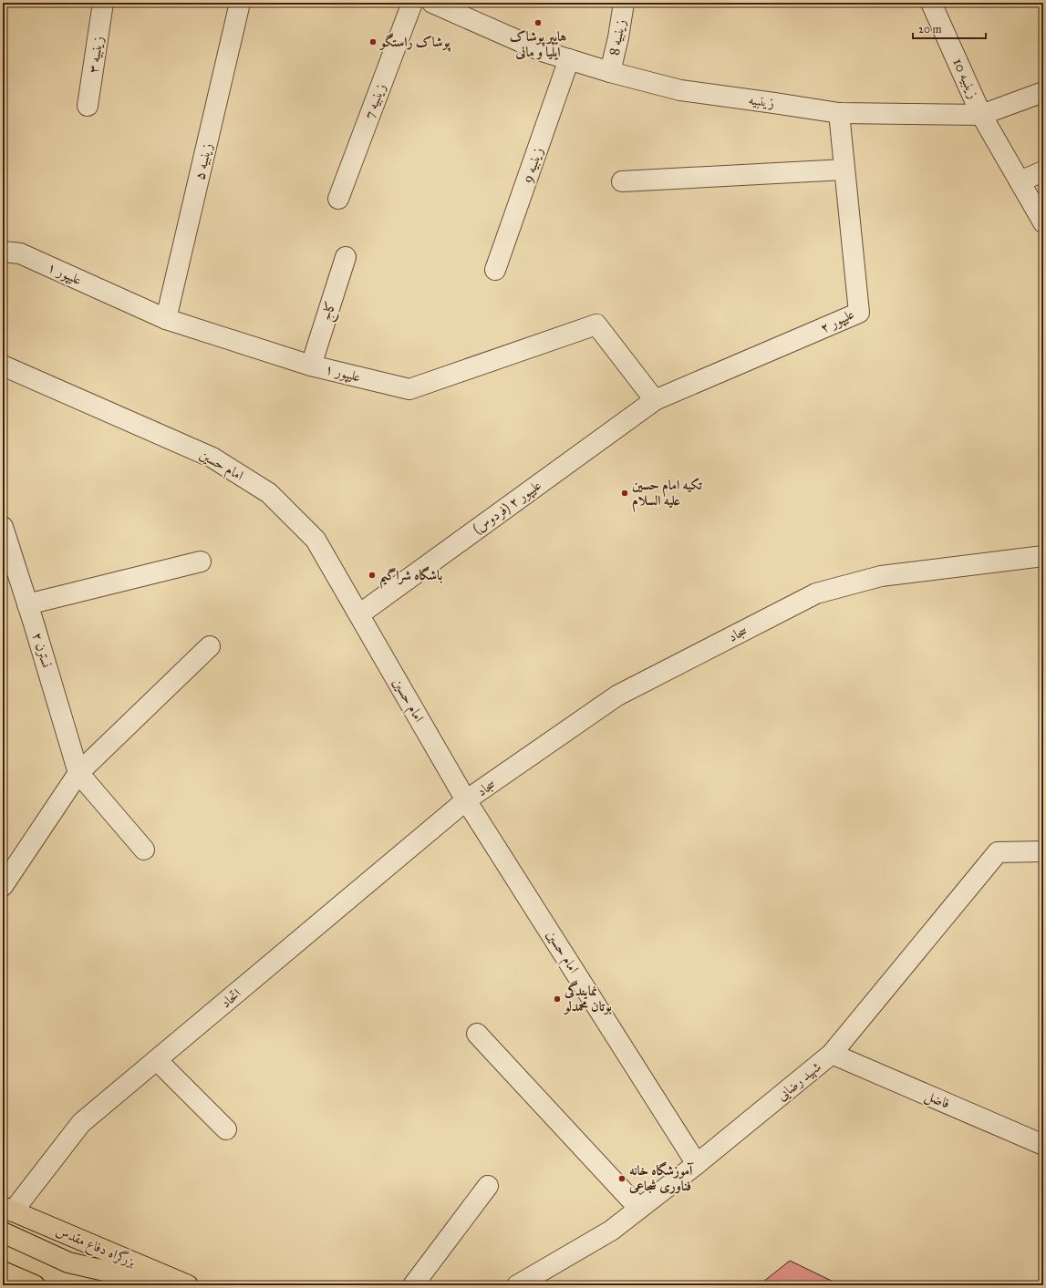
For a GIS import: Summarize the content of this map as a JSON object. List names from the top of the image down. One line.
{"streets":{"main road":["بزرگراه دفاع مقدس"],"street":["زینبیه 8","زینبیه ۳","زینبیه 10","زینبیه 7","زینبیه","زینبیه ۵","زینبیه 9","علیپور ۱","کاج","علیپور ۲","امام حسین","علیپور ۲ (فردوس)","سجاد","نسترن ۲","اتحاد","شهید رضایی","فاضل"]},"crossings":[["زینبیه 8","زینبیه"],["زینبیه 10","زینبیه"],["زینبیه","زینبیه 9"],["زینبیه","علیپور ۲"],["زینبیه ۵","علیپور ۱"],["علیپور ۱","کاج"],["علیپور ۱","علیپور ۲"],["علیپور ۱","علیپور ۲ (فردوس)"],["علیپور ۲","علیپور ۲ (فردوس)"],["امام حسین","علیپور ۲ (فردوس)"],["امام حسین","سجاد"],["امام حسین","اتحاد"],["امام حسین","شهید رضایی"],["سجاد","اتحاد"],["اتحاد","بزرگراه دفاع مقدس"],["شهید رضایی","فاضل"]],"places":["هایپر پوشاک ایلیا و مانی","پوشاک راستگو","تکیه امام حسین علیه السلام","باشگاه شراگیم","نمایندگی بوتان محمدلو","آموزشگاه خانه فناوری شجاعی"],"scale_bar":"20 m"}
